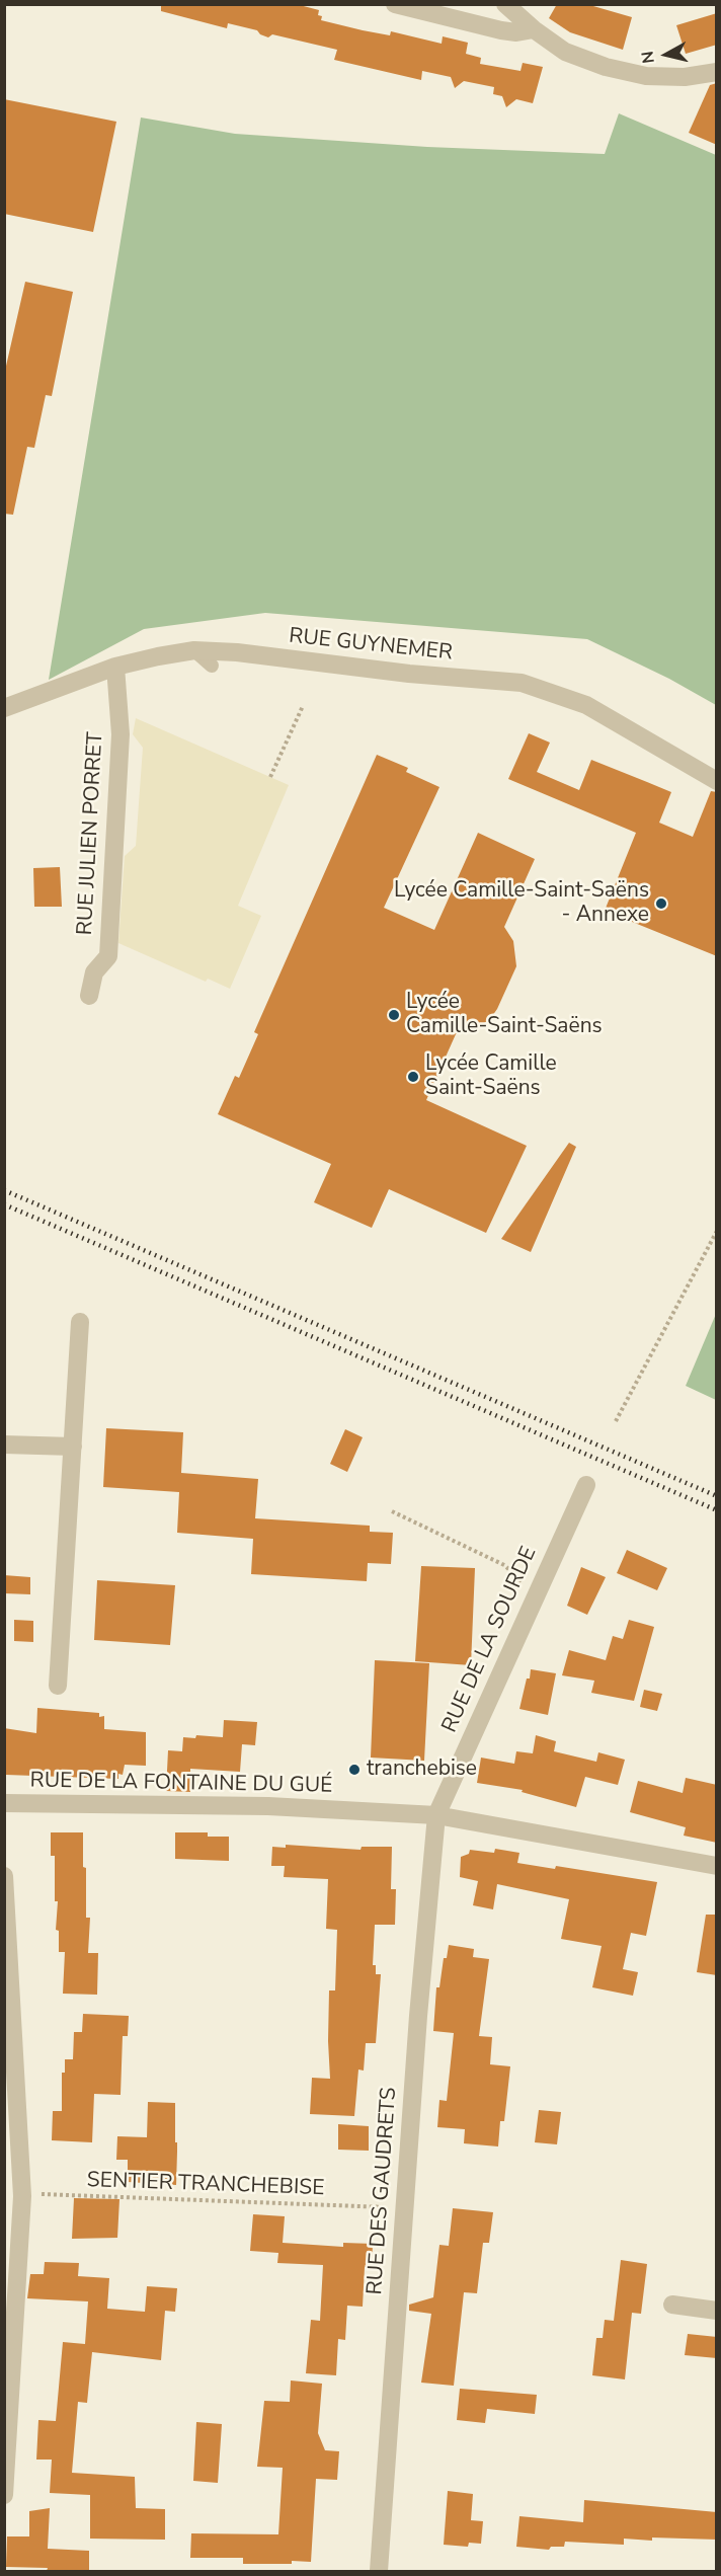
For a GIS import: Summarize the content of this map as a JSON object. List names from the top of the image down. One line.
{"streets":{"street":["RUE GUYNEMER","RUE JULIEN PORRET","RUE DE LA SOURDE","RUE DE LA FONTAINE DU GUÉ","RUE DES GAUDRETS"],"path":["SENTIER TRANCHEBISE"]},"crossings":[["RUE GUYNEMER","RUE JULIEN PORRET"],["RUE DE LA SOURDE","RUE DE LA FONTAINE DU GUÉ"],["RUE DE LA SOURDE","RUE DES GAUDRETS"],["RUE DE LA FONTAINE DU GUÉ","RUE DES GAUDRETS"],["SENTIER TRANCHEBISE","RUE DES GAUDRETS"]],"places":["Lycée Camille-Saint-Saëns - Annexe","Lycée Camille-Saint-Saëns","Lycée Camille Saint-Saëns","tranchebise"],"north":"left"}
